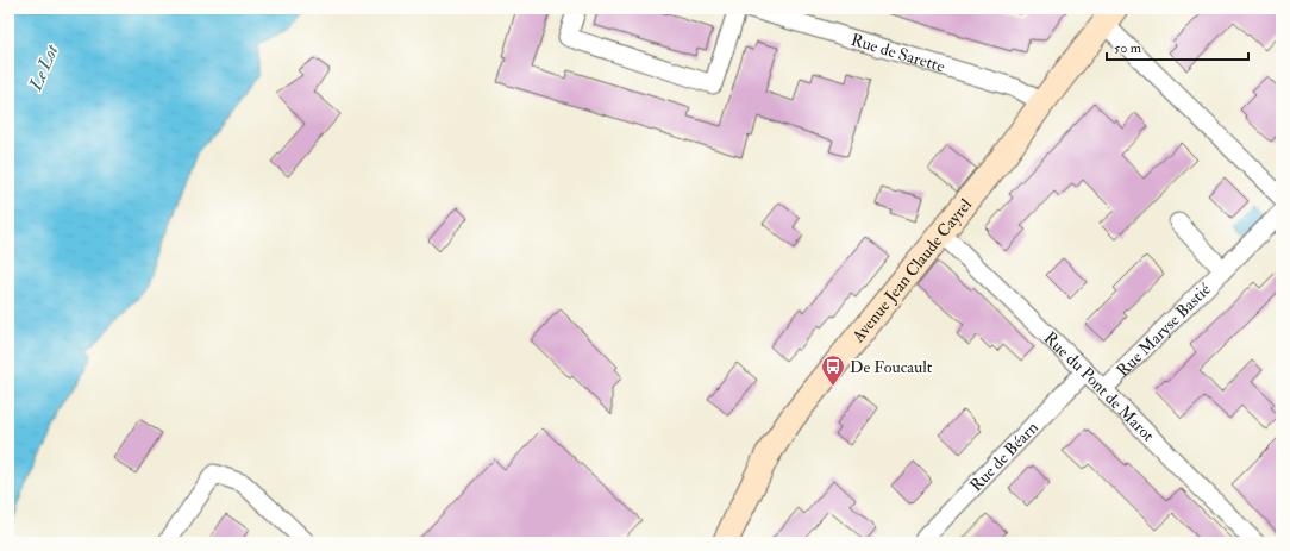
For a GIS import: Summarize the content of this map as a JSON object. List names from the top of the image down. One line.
{"streets":{"main road":["Avenue Jean Claude Cayrel"],"street":["Rue de Sarette","Rue Maryse Bastié","Rue du Pont de Marot","Rue de Béarn"]},"crossings":[["Rue de Sarette","Avenue Jean Claude Cayrel"],["Avenue Jean Claude Cayrel","Rue du Pont de Marot"],["Rue Maryse Bastié","Rue du Pont de Marot"],["Rue du Pont de Marot","Rue de Béarn"]],"water":["Le Lot"],"places":{"bus stop":["De Foucault"]},"scale_bar":"50 m"}
